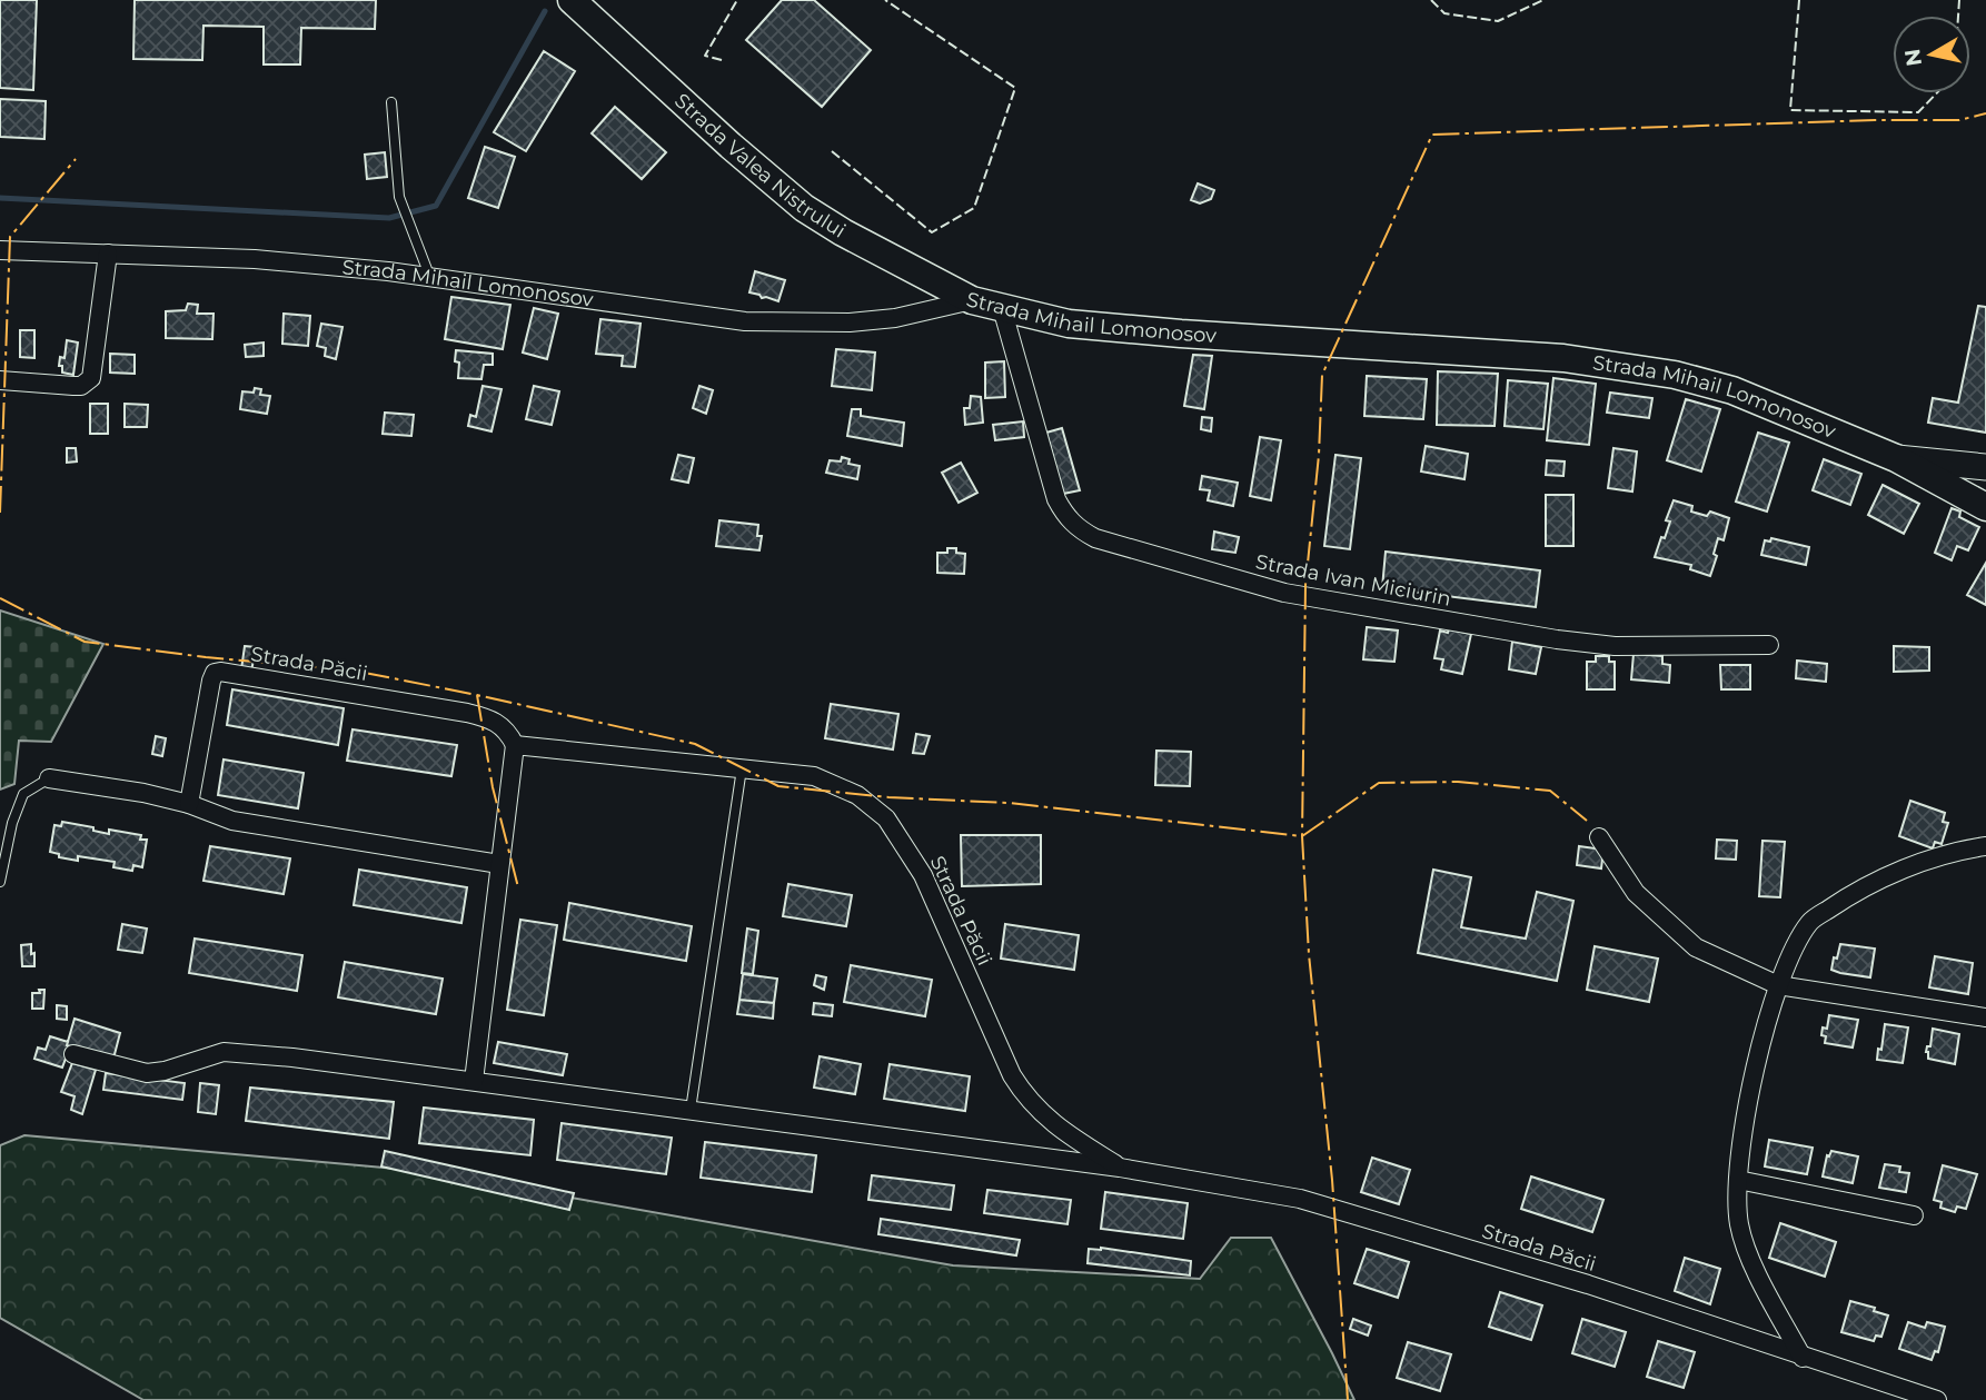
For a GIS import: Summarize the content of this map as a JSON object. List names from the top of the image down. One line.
{"streets":{"main road":["Strada Valea Nistrului","Strada Mihail Lomonosov"],"street":["Strada Ivan Miciurin","Strada Păcii"]},"crossings":[["Strada Valea Nistrului","Strada Mihail Lomonosov"],["Strada Mihail Lomonosov","Strada Ivan Miciurin"]],"north":"left"}
